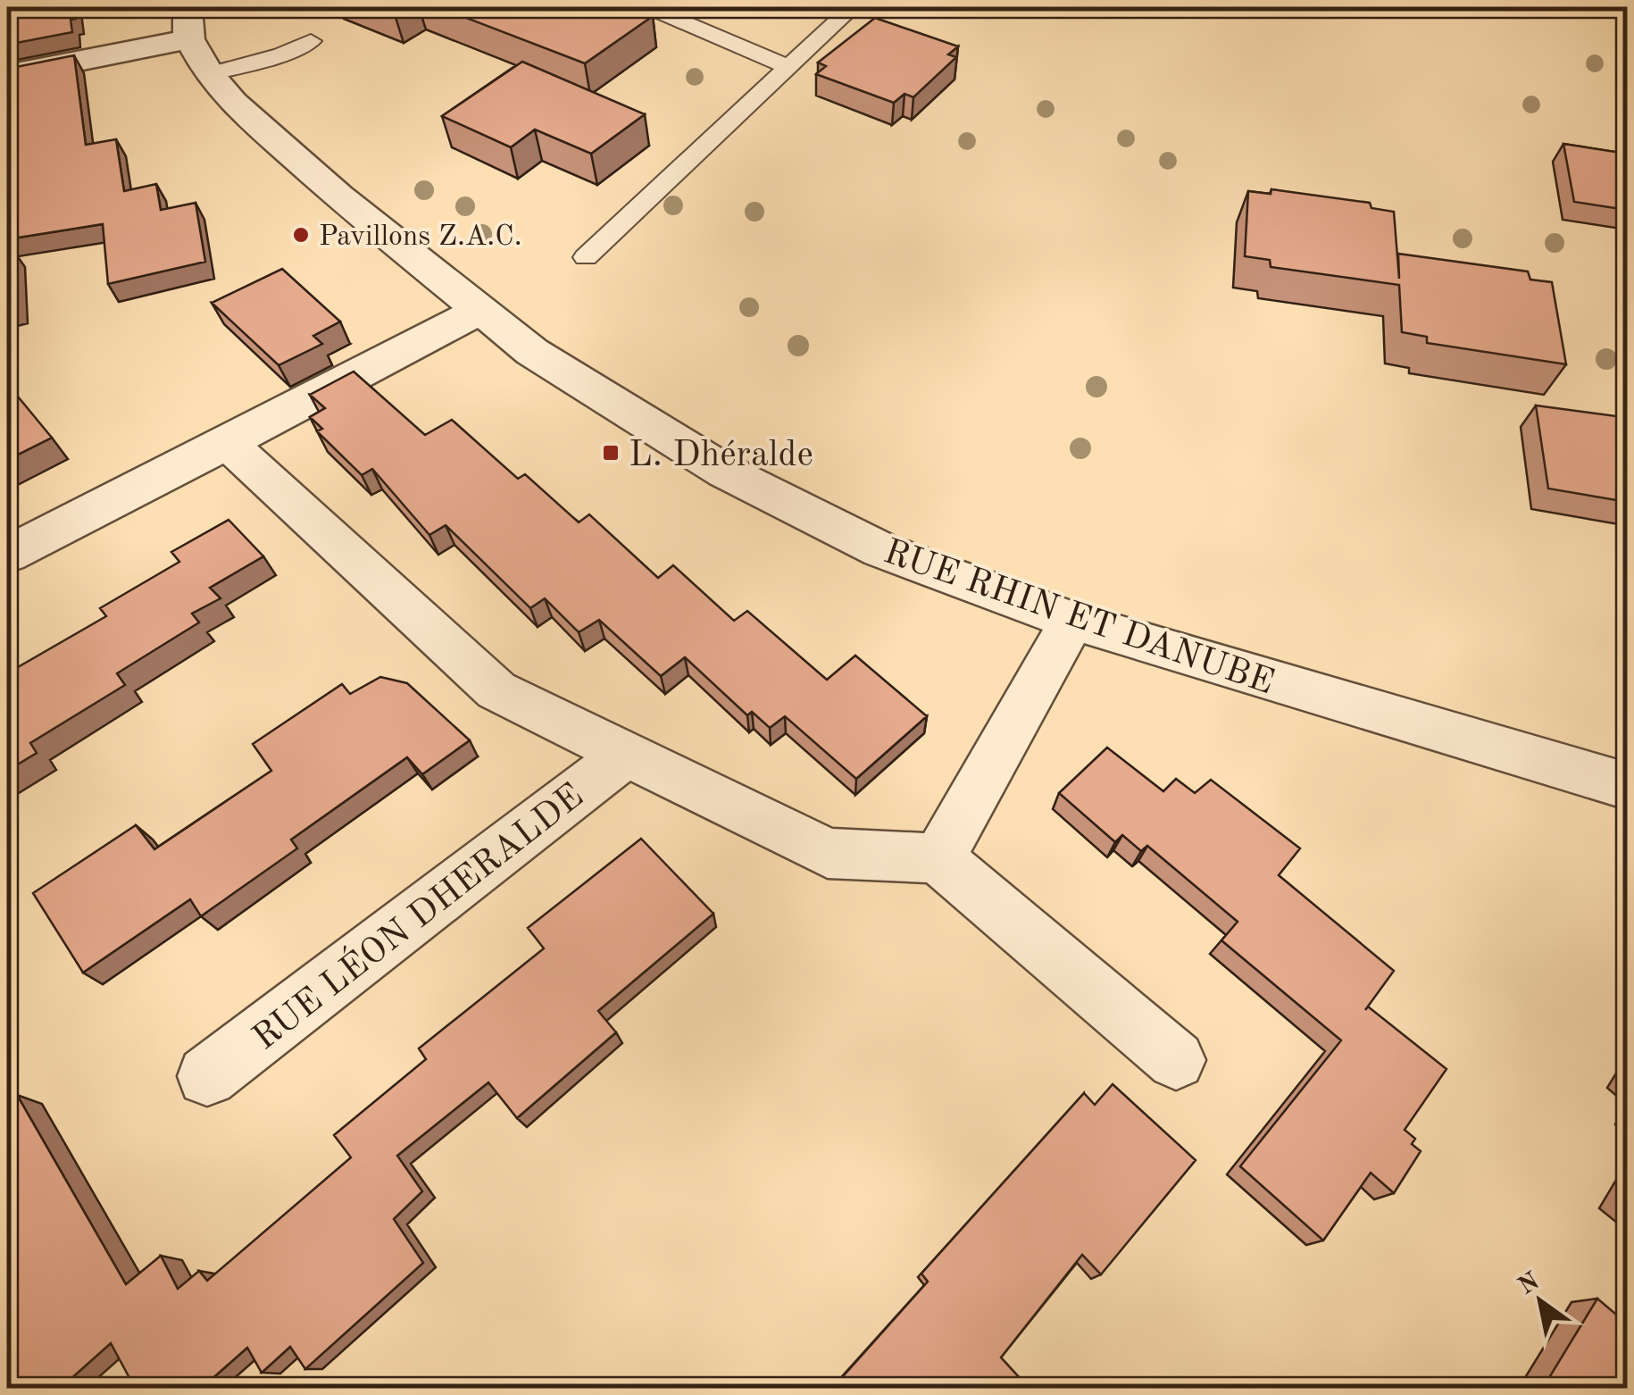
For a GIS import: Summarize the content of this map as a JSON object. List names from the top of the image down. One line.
{"streets":{"street":["RUE RHIN ET DANUBE","RUE LÉON DHERALDE"]},"places":{"other":["Pavillons Z.A.C."],"transit":["L. Dhéralde"]},"north":"top left"}
